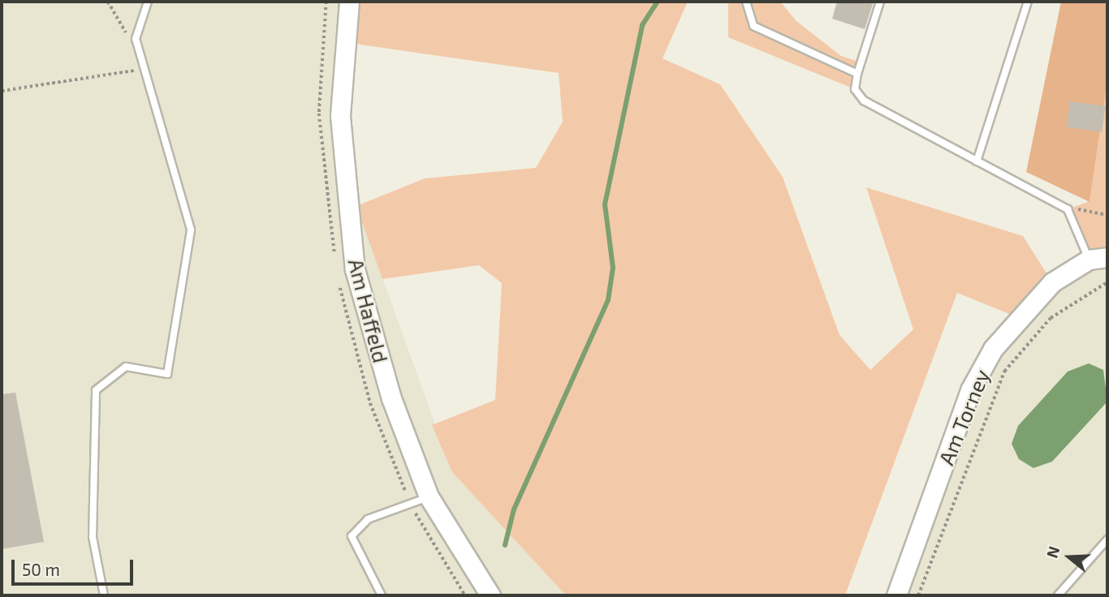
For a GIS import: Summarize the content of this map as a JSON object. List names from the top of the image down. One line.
{"streets":{"street":["Am Haffeld","Am Torney"]},"scale_bar":"50 m","north":"left"}
